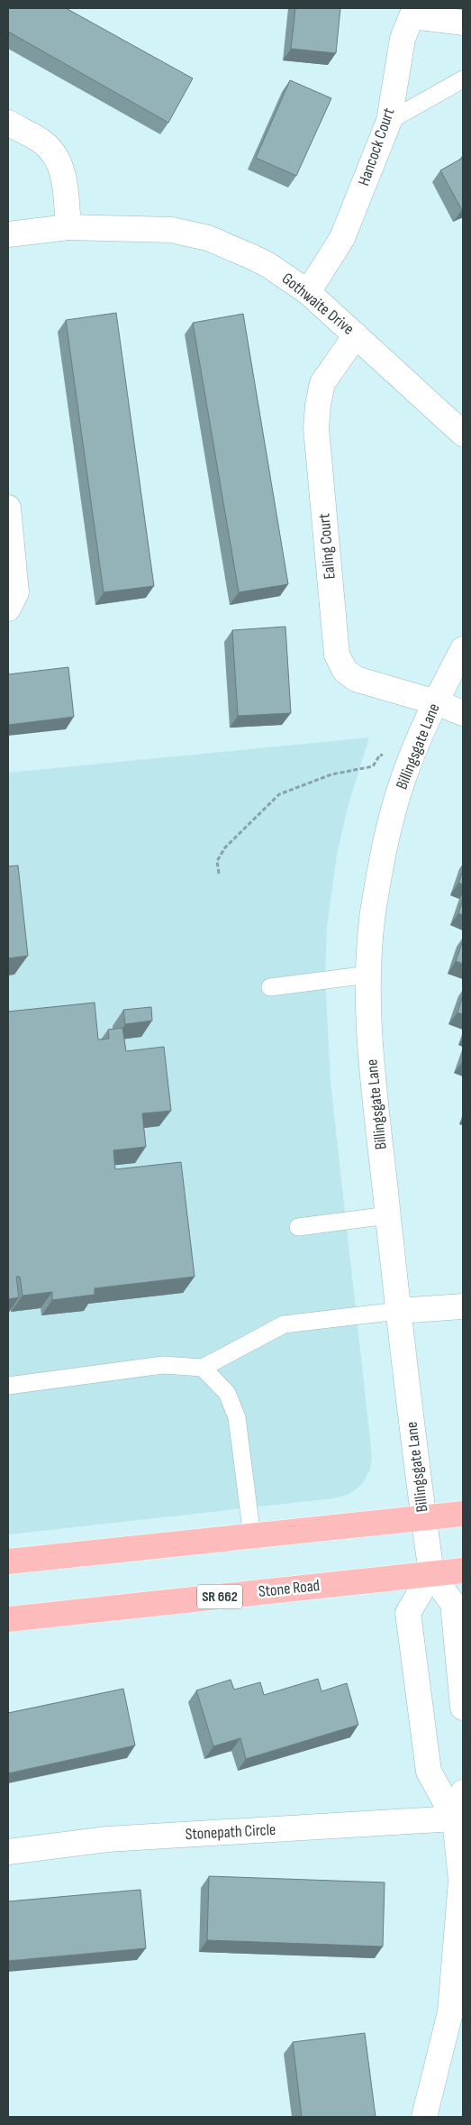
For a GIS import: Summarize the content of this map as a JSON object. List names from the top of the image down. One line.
{"streets":{"main road":["Stone Road","SR 662"],"street":["Hancock Court","Gothwaite Drive","Ealing Court","Billingsgate Lane","Stonepath Circle"]},"crossings":[["Hancock Court","Gothwaite Drive"],["Gothwaite Drive","Ealing Court"],["Ealing Court","Billingsgate Lane"],["Billingsgate Lane","Stone Road"]]}
